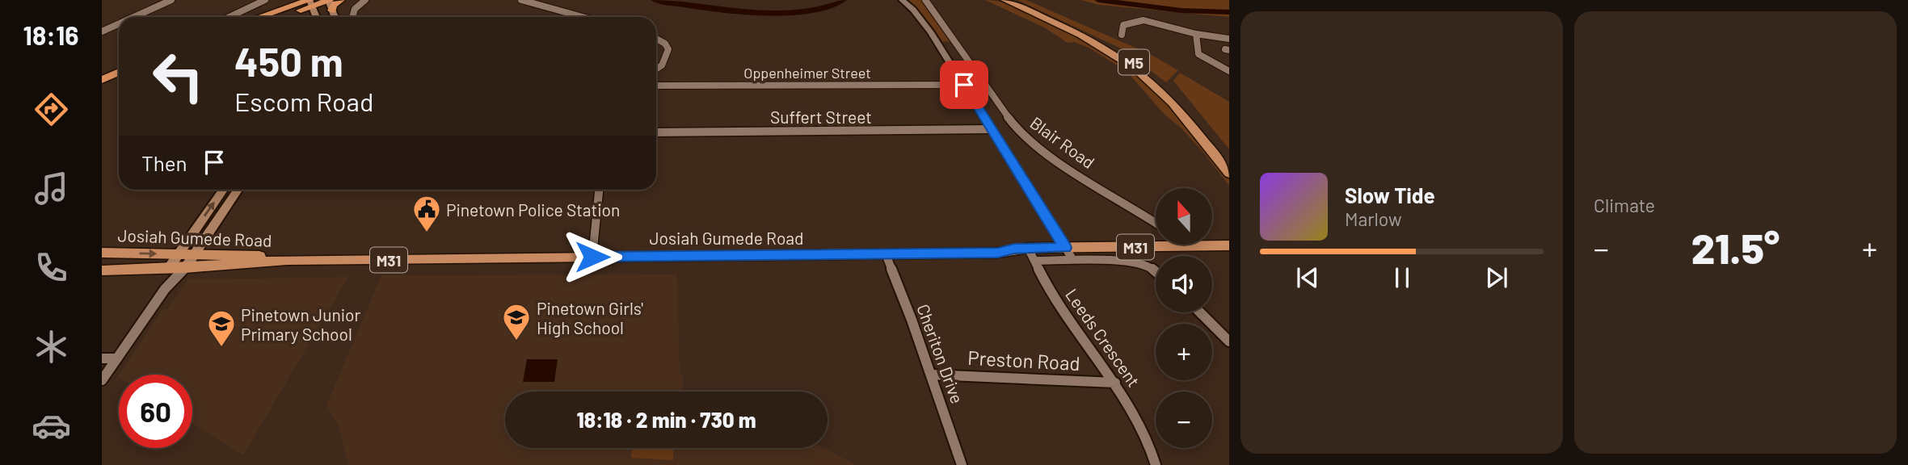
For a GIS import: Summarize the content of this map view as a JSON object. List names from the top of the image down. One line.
{"streets":{"main road":["M5","Josiah Gumede Road","M31"],"street":["Oppenheimer Street","Suffert Street","Blair Road","Leeds Crescent","Cheriton Drive","Preston Road"]},"crossings":[["Josiah Gumede Road","Leeds Crescent"],["Josiah Gumede Road","Cheriton Drive"],["Leeds Crescent","Preston Road"],["Cheriton Drive","Preston Road"]],"places":{"public building":["Pinetown Police Station"],"school or university":["Pinetown Girls' High School","Pinetown Junior Primary School"]},"north":"top","page":{"tabs":"18:16","tile":"Climate","turn":["450 m","Escom Road"],"then":"Then","song":["Slow Tide","Marlow"],"map_buttons":["+","−"],"heat":["−","21.5°","+"],"limit":"60","trip":"18:18 · 2 min · 730 m"}}
